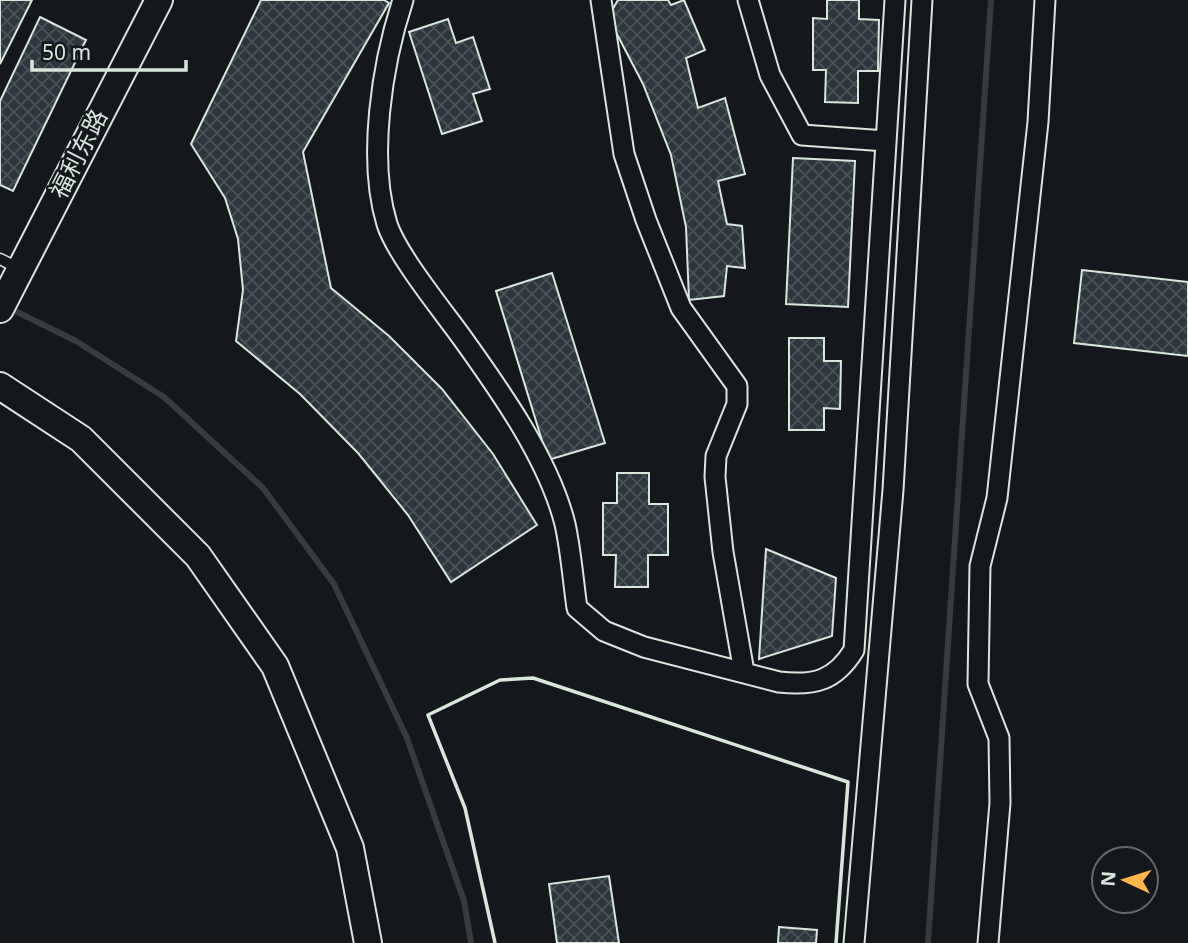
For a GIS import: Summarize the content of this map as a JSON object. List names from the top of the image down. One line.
{"streets":{"street":["福利东路"]},"scale_bar":"50 m","north":"left"}
